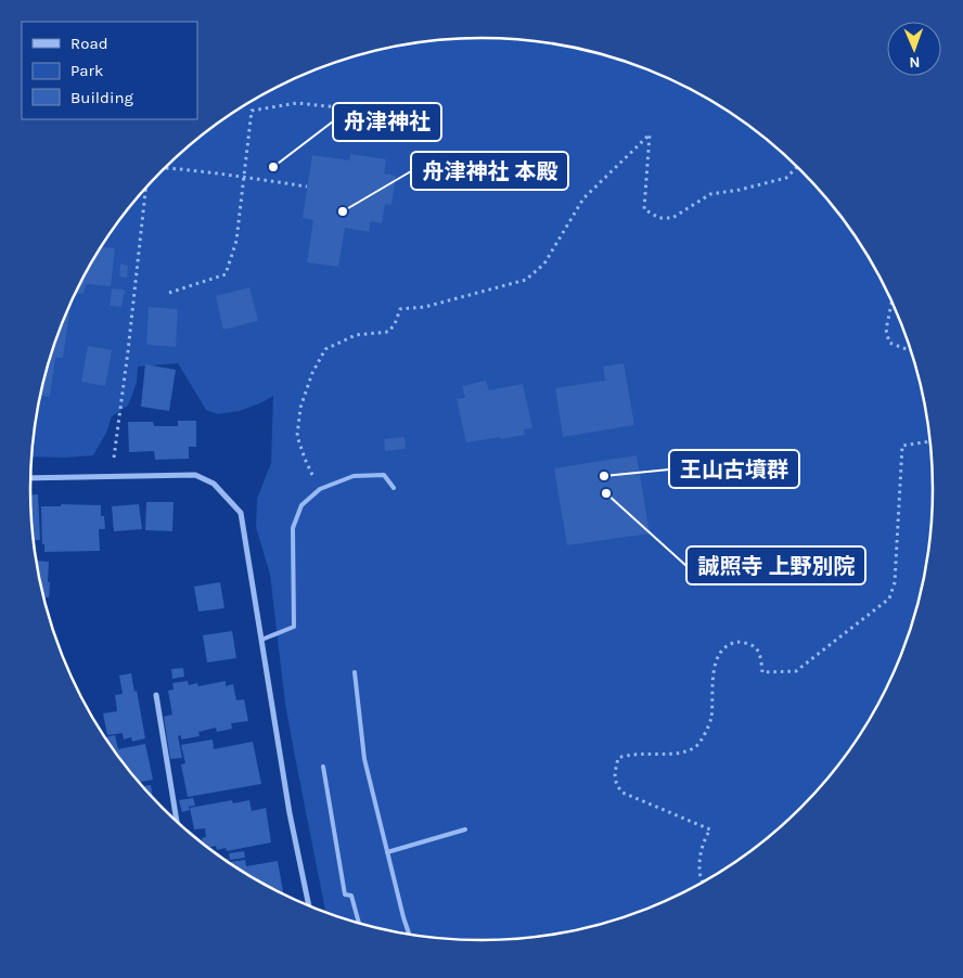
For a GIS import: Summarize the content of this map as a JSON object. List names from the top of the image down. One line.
{"places":["舟津神社","舟津神社 本殿","王山古墳群","誠照寺 上野別院"],"legend":["Road","Park","Building"],"north":"bottom"}
